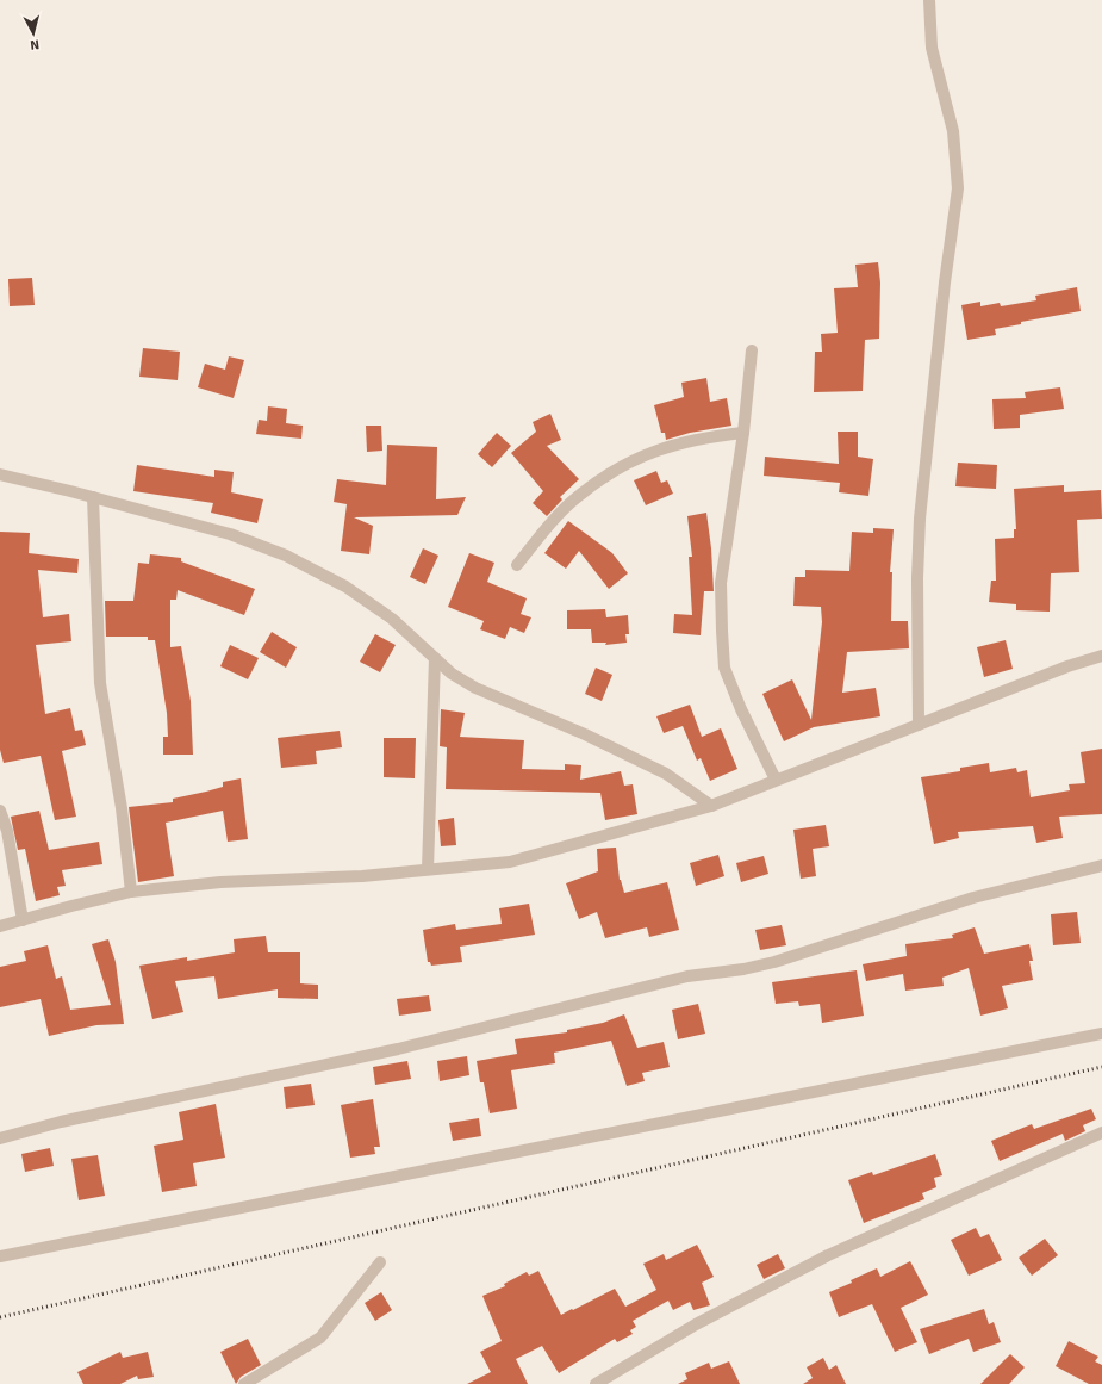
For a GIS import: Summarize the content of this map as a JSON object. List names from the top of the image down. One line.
{"north":"bottom"}
